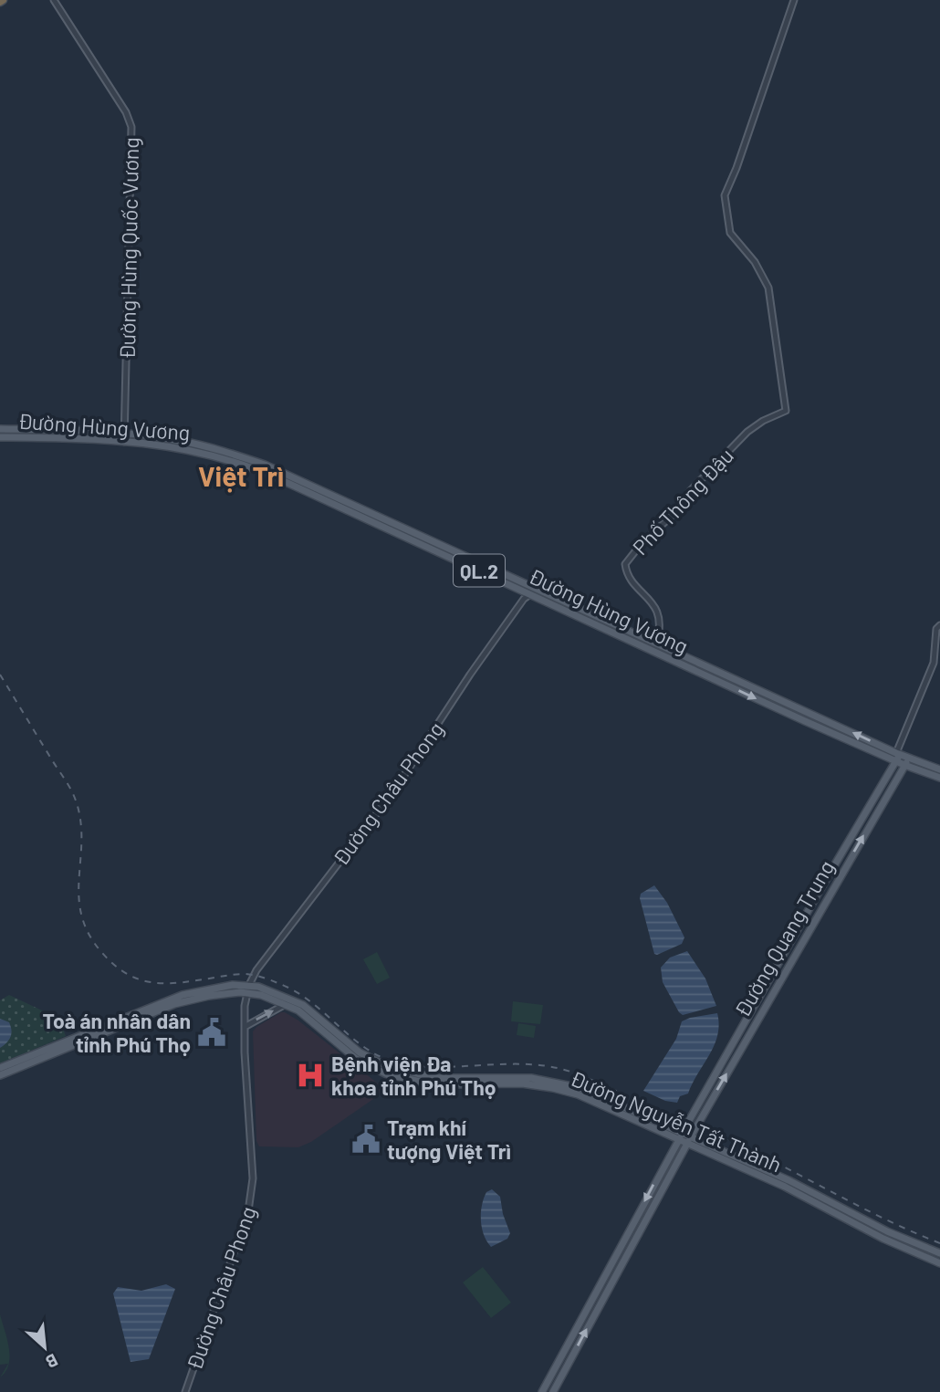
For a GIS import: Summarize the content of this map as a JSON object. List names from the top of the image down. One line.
{"streets":{"main road":["Đường Hùng Vương","QL.2","Đường Quang Trung","Đường Nguyễn Tất Thành"],"street":["Đường Hùng Quốc Vương","Phố Thông Đậu","Đường Châu Phong"]},"crossings":[["Đường Hùng Quốc Vương","Đường Hùng Vương"],["Đường Hùng Vương","Phố Thông Đậu"],["Đường Hùng Vương","Đường Châu Phong"],["Đường Hùng Vương","Đường Quang Trung"],["Đường Châu Phong","Đường Nguyễn Tất Thành"],["Đường Quang Trung","Đường Nguyễn Tất Thành"]],"districts":["Việt Trì"],"places":{"public building":["Toà án nhân dân tỉnh Phú Thọ","Trạm khí tượng Việt Trì"],"hospital":["Bệnh viện Đa khoa tỉnh Phú Thọ"]},"north":"bottom right"}
